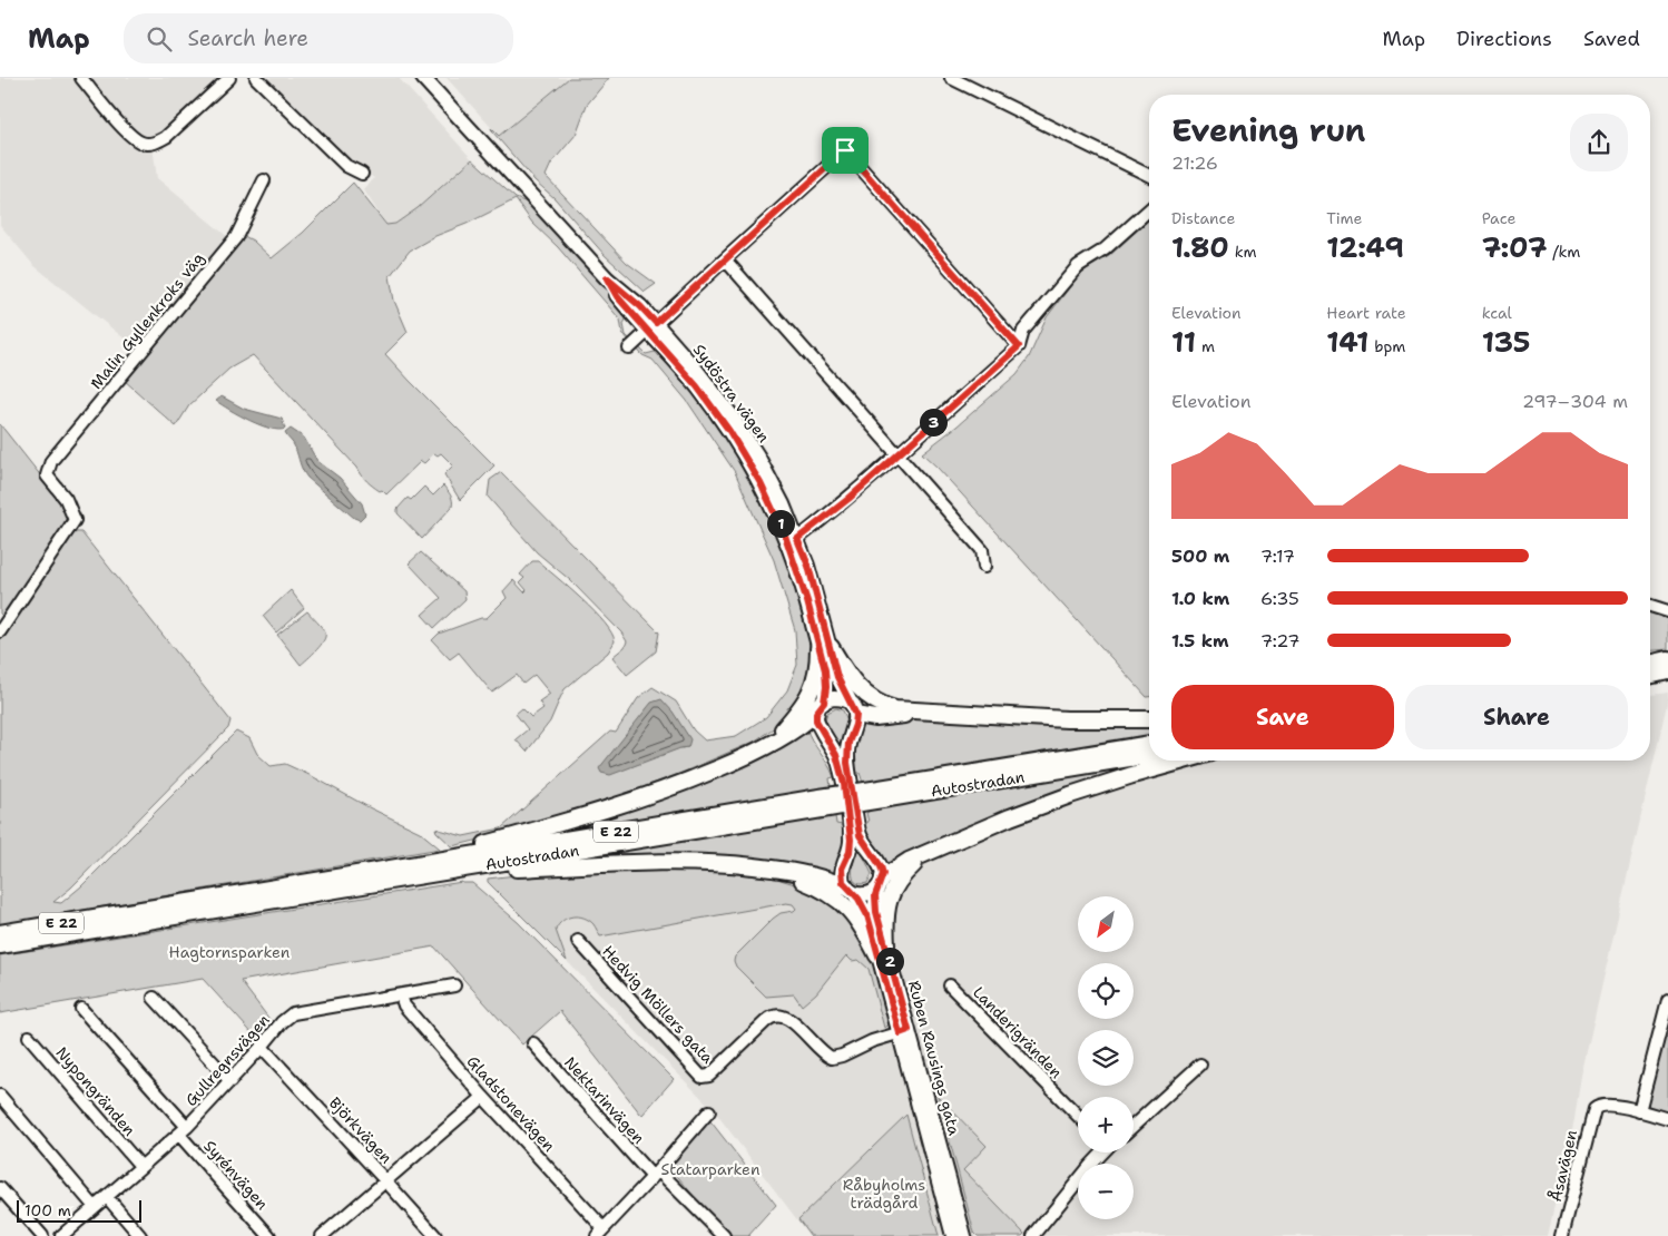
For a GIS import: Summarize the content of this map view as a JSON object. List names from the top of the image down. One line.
{"streets":{"highway":["Autostradan","E 22"],"main road":["Sydöstra vägen","Ruben Rausings gata"],"street":["Malin Gyllenkroks väg","Hedvig Möllers gata","Landerigränden","Gullregnsvägen","Nypongränden","Nektarinvägen","Gladstonevägen","Björkvägen","Åsavägen","Syrénvägen"]},"crossings":[["Hedvig Möllers gata","Ruben Rausings gata"],["Gullregnsvägen","Nypongränden"],["Gullregnsvägen","Gladstonevägen"],["Gullregnsvägen","Björkvägen"],["Gullregnsvägen","Syrénvägen"]],"parks":["Hagtornsparken","Statarparken","Råbyholms trädgård"],"scale_bar":"100 m","north":"bottom left","page":{"header":"Map","search":"Search here","nav":["Map","Directions","Saved"],"heading":["Evening run","21:26"],"stats":[["Distance","1.80 km"],["Time","12:49"],["Pace","7:07 /km"],["Elevation","11 m"],["Heart rate","141 bpm"],["kcal","135"]],"chart":["Elevation","297–304 m"],"pins":["3","1","2"],"list":[{"name":"500 m","note":"7:17"},{"name":"1.0 km","note":"6:35"},{"name":"1.5 km","note":"7:27"}],"buttons":["Save","Share"],"map_buttons":["+","−"],"scale":"100 m"}}
